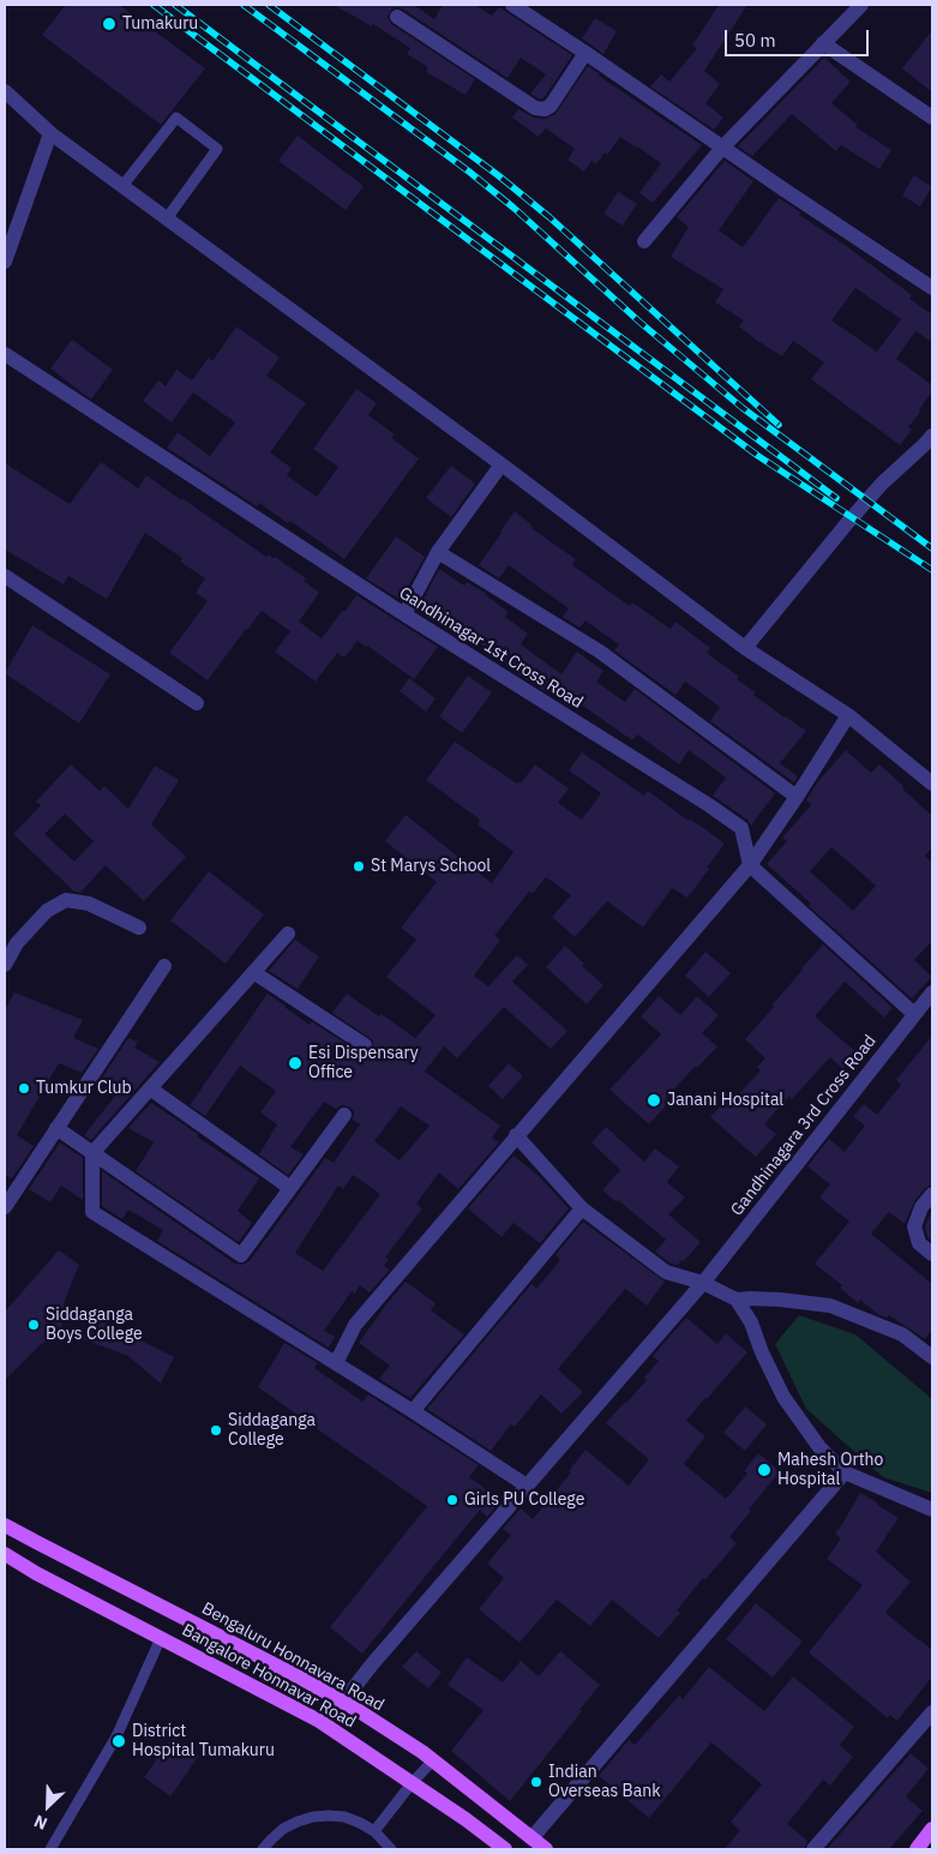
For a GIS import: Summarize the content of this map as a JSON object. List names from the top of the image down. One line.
{"streets":{"main road":["Bengaluru Honnavara Road","Bangalore Honnavar Road"],"street":["Gandhinagar 1st Cross Road","Gandhinagara 3rd Cross Road"]},"crossings":[["Gandhinagara 3rd Cross Road","Bengaluru Honnavara Road"]],"places":["Tumakuru","St Marys School","Esi Dispensary Office","Tumkur Club","Janani Hospital","Siddaganga Boys College","Siddaganga College","Mahesh Ortho Hospital","Girls PU College","District Hospital Tumakuru","Indian Overseas Bank"],"scale_bar":"50 m","north":"bottom left"}
